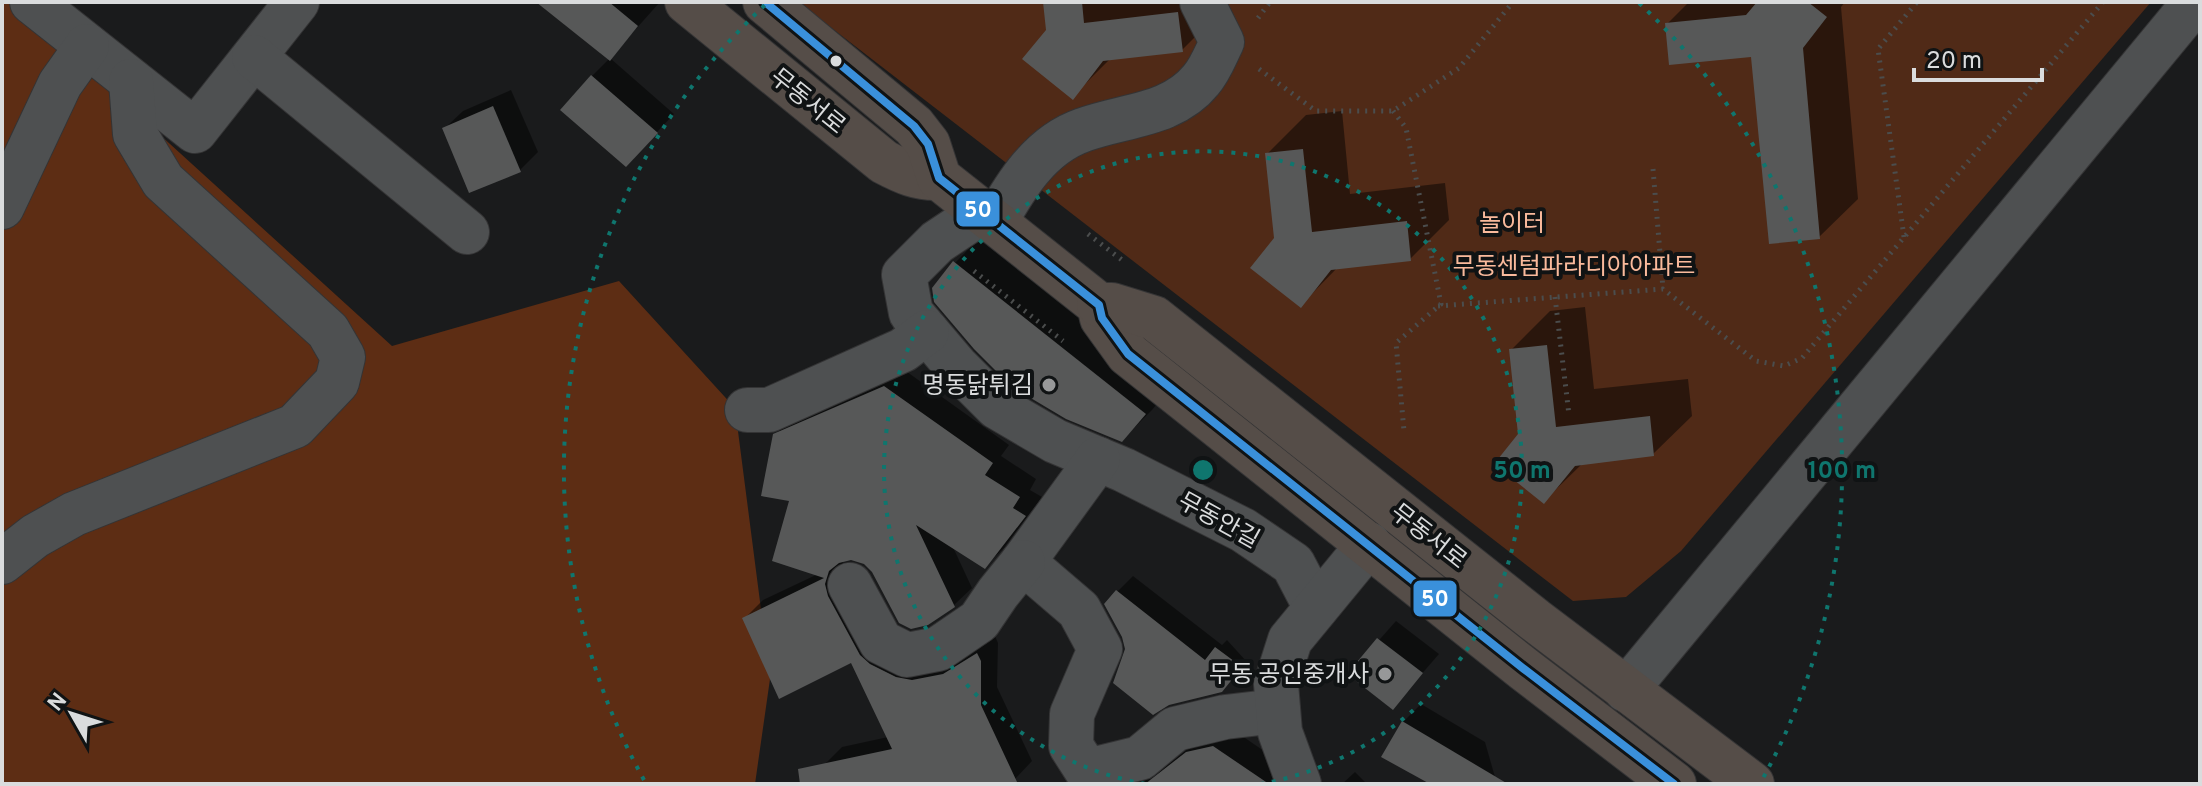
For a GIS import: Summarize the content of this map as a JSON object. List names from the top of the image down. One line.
{"streets":{"main road":["무동서로"],"street":["무동안길"]},"crossings":[["무동서로","무동안길"]],"parks":["놀이터","무동센텀파라디아아파트"],"places":["명동닭튀김","무동 공인중개사"],"lines":["transit line 50"],"scale_bar":"20 m","north":"top left","rings":["50 m","100 m"]}
